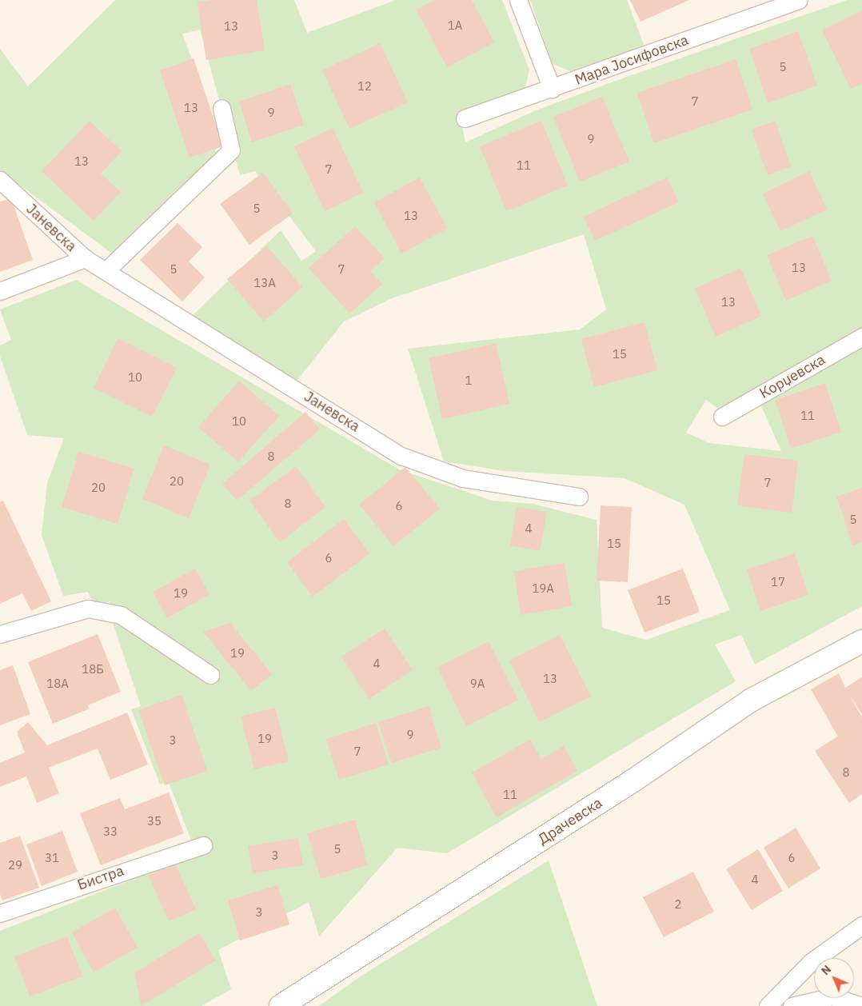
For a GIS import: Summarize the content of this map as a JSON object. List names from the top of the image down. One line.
{"streets":{"main road":["Драчевска"],"lane":["Мара Јосифовска","Јаневска","Корџевска","Бистра"]},"house_numbers":["1А","13","5","12","7","13","9","9","13","11","7","5","13","13","5","7","13А","13","15","10","1","11","10","8","20","7","20","8","6","5","4","15","6","17","19А","19","15","19","4","18Б","13","18А","9А","9","19","3","7","8","11","35","33","5","3","31","6","29","4","2","3"],"north":"top left"}
